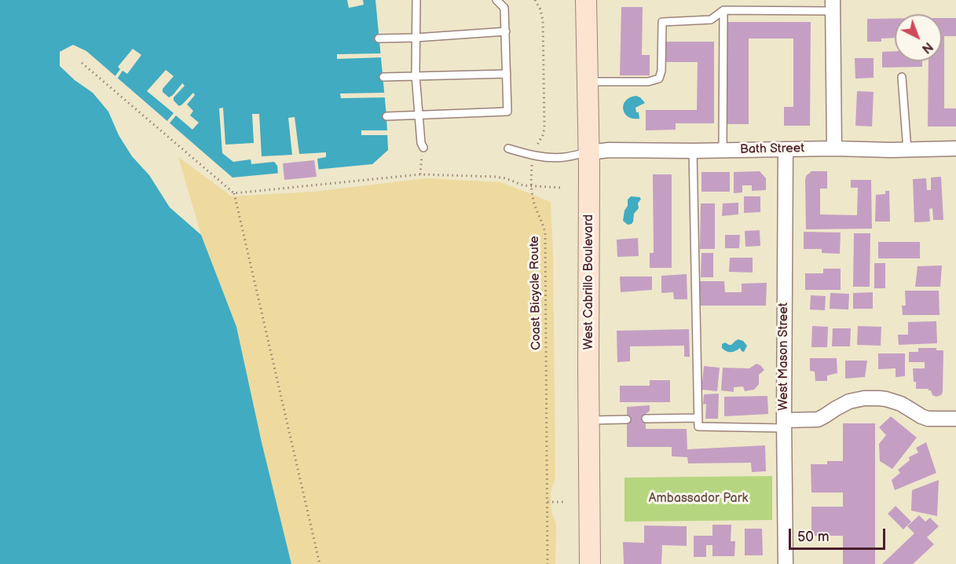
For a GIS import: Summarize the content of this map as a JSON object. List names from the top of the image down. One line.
{"streets":{"main road":["West Cabrillo Boulevard"],"street":["Bath Street","West Mason Street"],"path":["Coast Bicycle Route"]},"crossings":[["Bath Street","West Cabrillo Boulevard"],["Bath Street","West Mason Street"]],"parks":["Ambassador Park"],"scale_bar":"50 m","north":"bottom right"}
